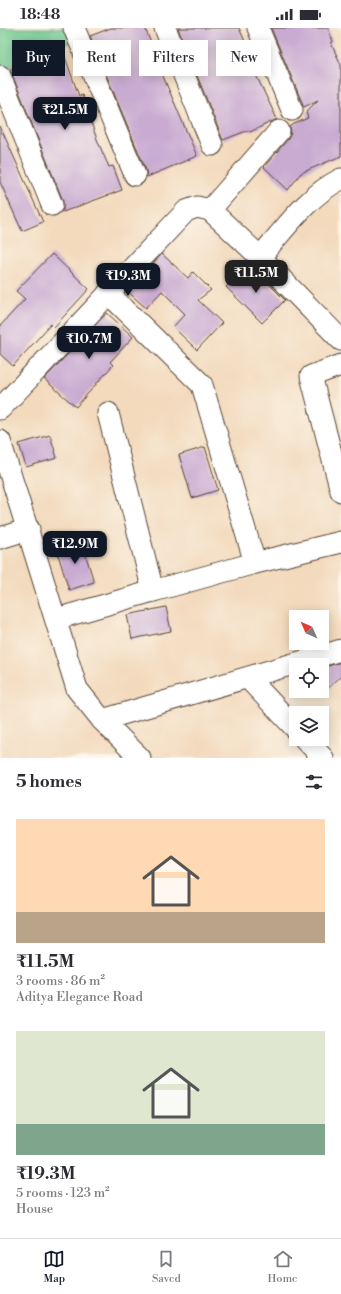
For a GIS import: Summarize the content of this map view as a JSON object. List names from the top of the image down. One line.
{"north":"top left","page":{"status":"18:48","chip":["Buy","Rent","Filters","New"],"price":["₹21.5M","₹11.5M","₹19.3M","₹10.7M","₹12.9M"],"heading":"5 homes","list":[{"name":"₹11.5M","note":"3 rooms · 86 m² · Aditya Elegance Road"},{"name":"₹19.3M","note":"5 rooms · 123 m² · House"}],"tabs":["Map","Saved","Home"]}}
